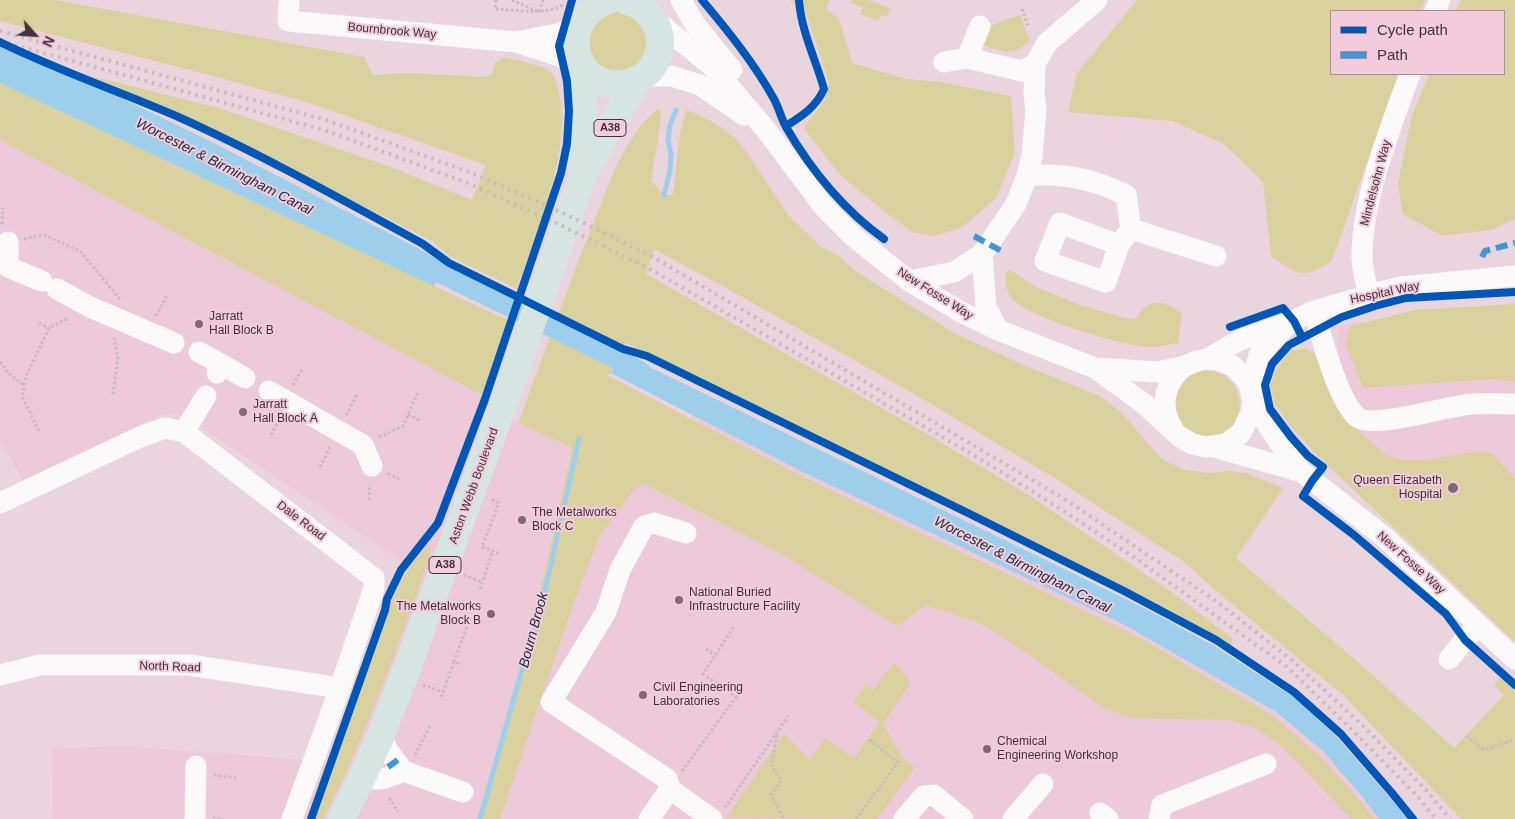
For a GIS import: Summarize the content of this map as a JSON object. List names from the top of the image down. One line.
{"streets":{"highway":["A38","Aston Webb Boulevard"],"street":["Bournbrook Way","Mindelsohn Way","Hospital Way","New Fosse Way","Dale Road","North Road"]},"crossings":[["A38","New Fosse Way"],["A38","Aston Webb Boulevard"],["Mindelsohn Way","Hospital Way"],["Hospital Way","New Fosse Way"],["New Fosse Way","Aston Webb Boulevard"],["Dale Road","North Road"]],"water":["Worcester & Birmingham Canal","Bourn Brook"],"places":["Jarratt Hall Block B","Jarratt Hall Block A","Queen Elizabeth Hospital","The Metalworks Block C","National Buried Infrastructure Facility","The Metalworks Block B","Civil Engineering Laboratories","Chemical Engineering Workshop"],"legend":["Cycle path","Path"],"north":"bottom right"}
